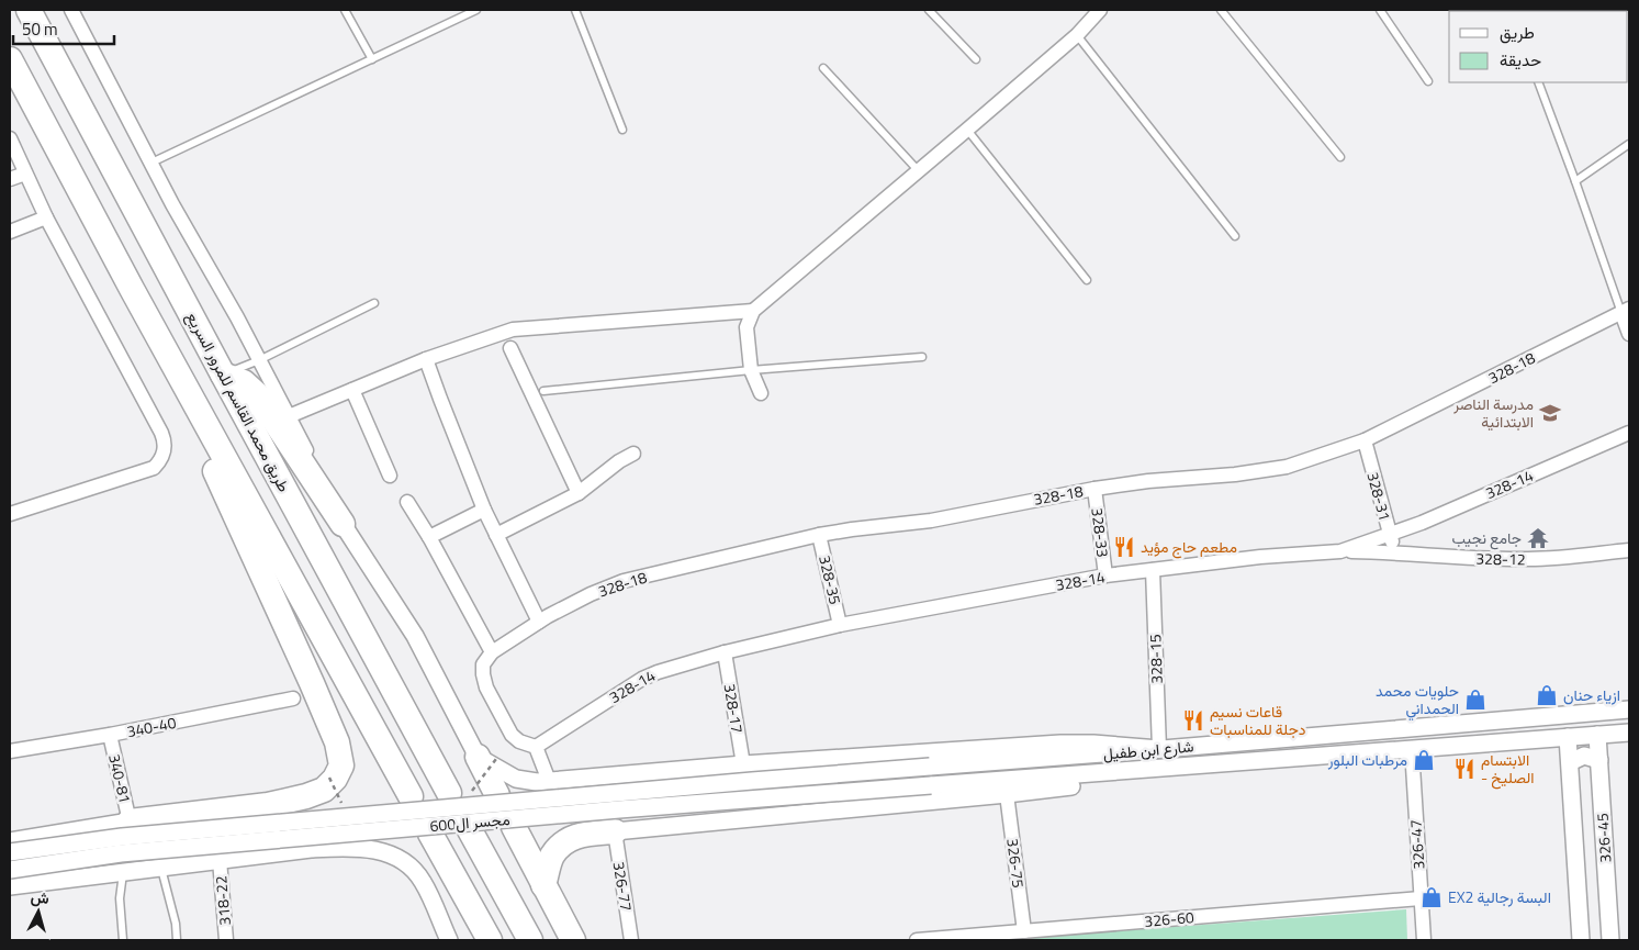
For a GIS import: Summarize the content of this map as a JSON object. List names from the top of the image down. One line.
{"streets":{"highway":["طريق محمد القاسم للمرور السريع"],"street":["328-18","328-14","328-31","328-33","328-12","328-35","328-15","328-17","340-40","شارع ابن طفيل","340-81","مجسر ال600","326-45","326-47","326-75","326-77","318-22","326-60"]},"crossings":[["328-18","328-14"],["328-18","328-31"],["328-18","328-33"],["328-18","328-35"],["328-14","328-31"],["328-14","328-33"],["328-14","328-12"],["328-14","328-35"],["328-14","328-15"],["328-14","328-17"],["328-31","328-12"],["328-15","شارع ابن طفيل"],["340-40","340-81"],["شارع ابن طفيل","مجسر ال600"],["شارع ابن طفيل","326-45"],["شارع ابن طفيل","326-47"],["326-47","326-60"],["326-75","326-60"]],"places":{"school or university":["مدرسة الناصر الابتدائية"],"temple":["جامع نجيب"],"restaurant":["مطعم حاج مؤيد","قاعات نسيم دجلة للمناسبات","الابتسام - الصليخ"],"shop":["ازياء حنان","حلويات محمد الحمداني","مرطبات البلور","EX2 البسة رجالية"]},"legend":["طريق","حديقة"],"scale_bar":"50 m","north":"top"}
